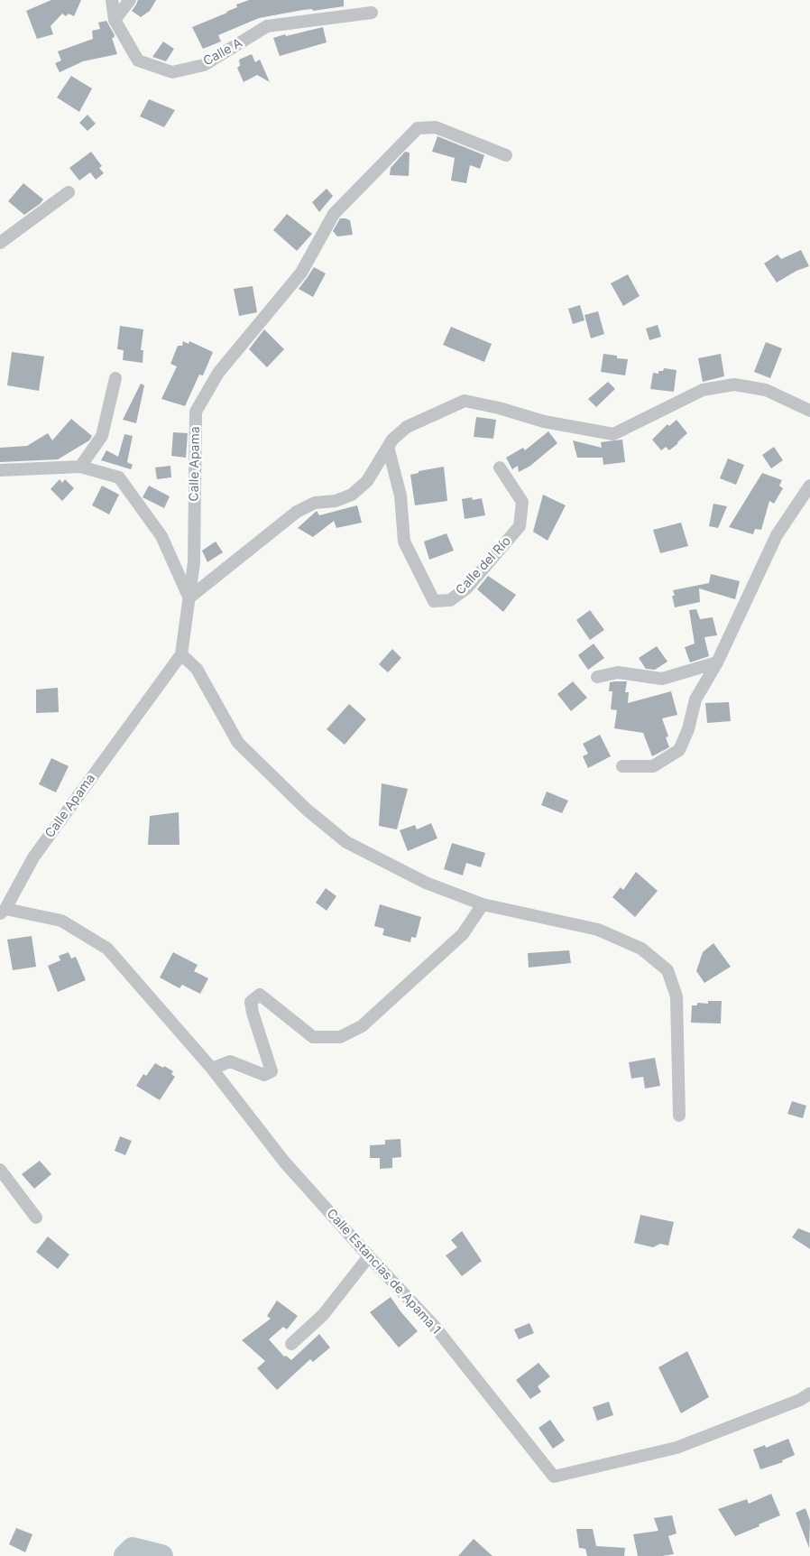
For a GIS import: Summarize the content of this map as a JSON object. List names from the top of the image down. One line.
{"streets":{"street":["Calle A","Calle Apama","Calle del Río","Calle Estancias de Apama 1"]},"crossings":[["Calle Apama","Calle Estancias de Apama 1"]]}
